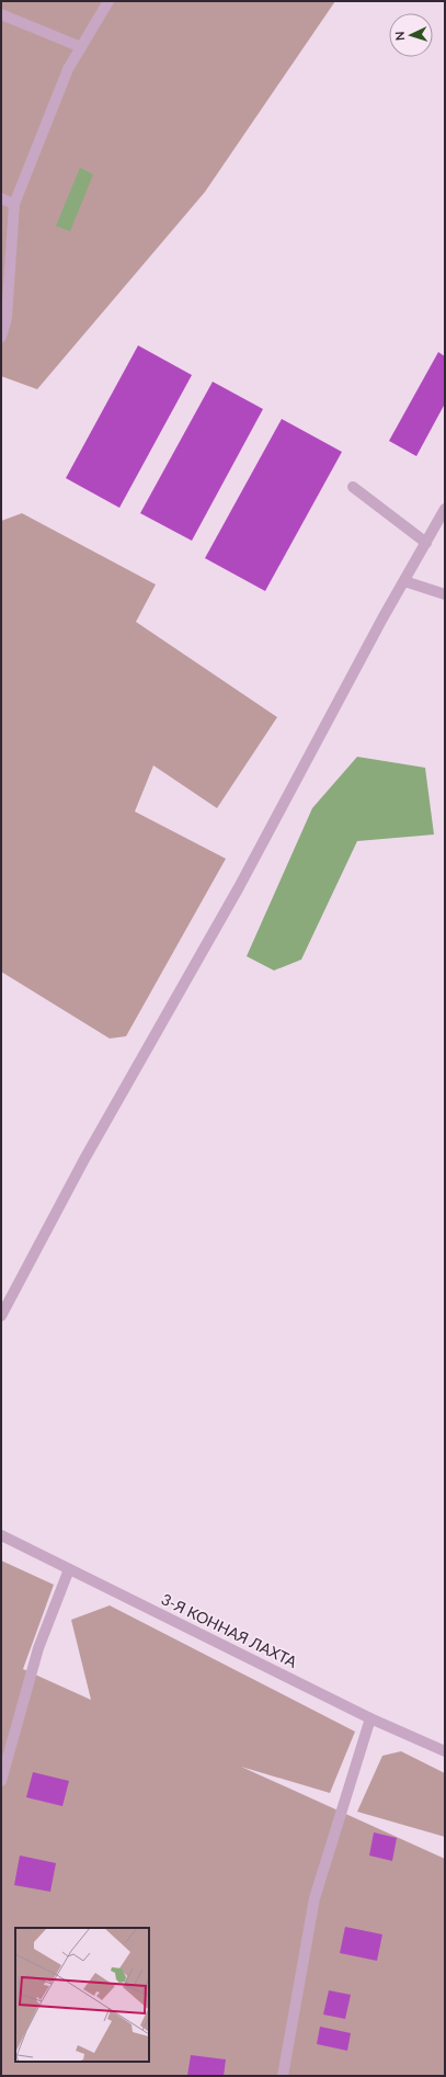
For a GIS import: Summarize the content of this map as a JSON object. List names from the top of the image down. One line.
{"streets":{"street":["3-Я КОННАЯ ЛАХТА"]},"north":"left"}
